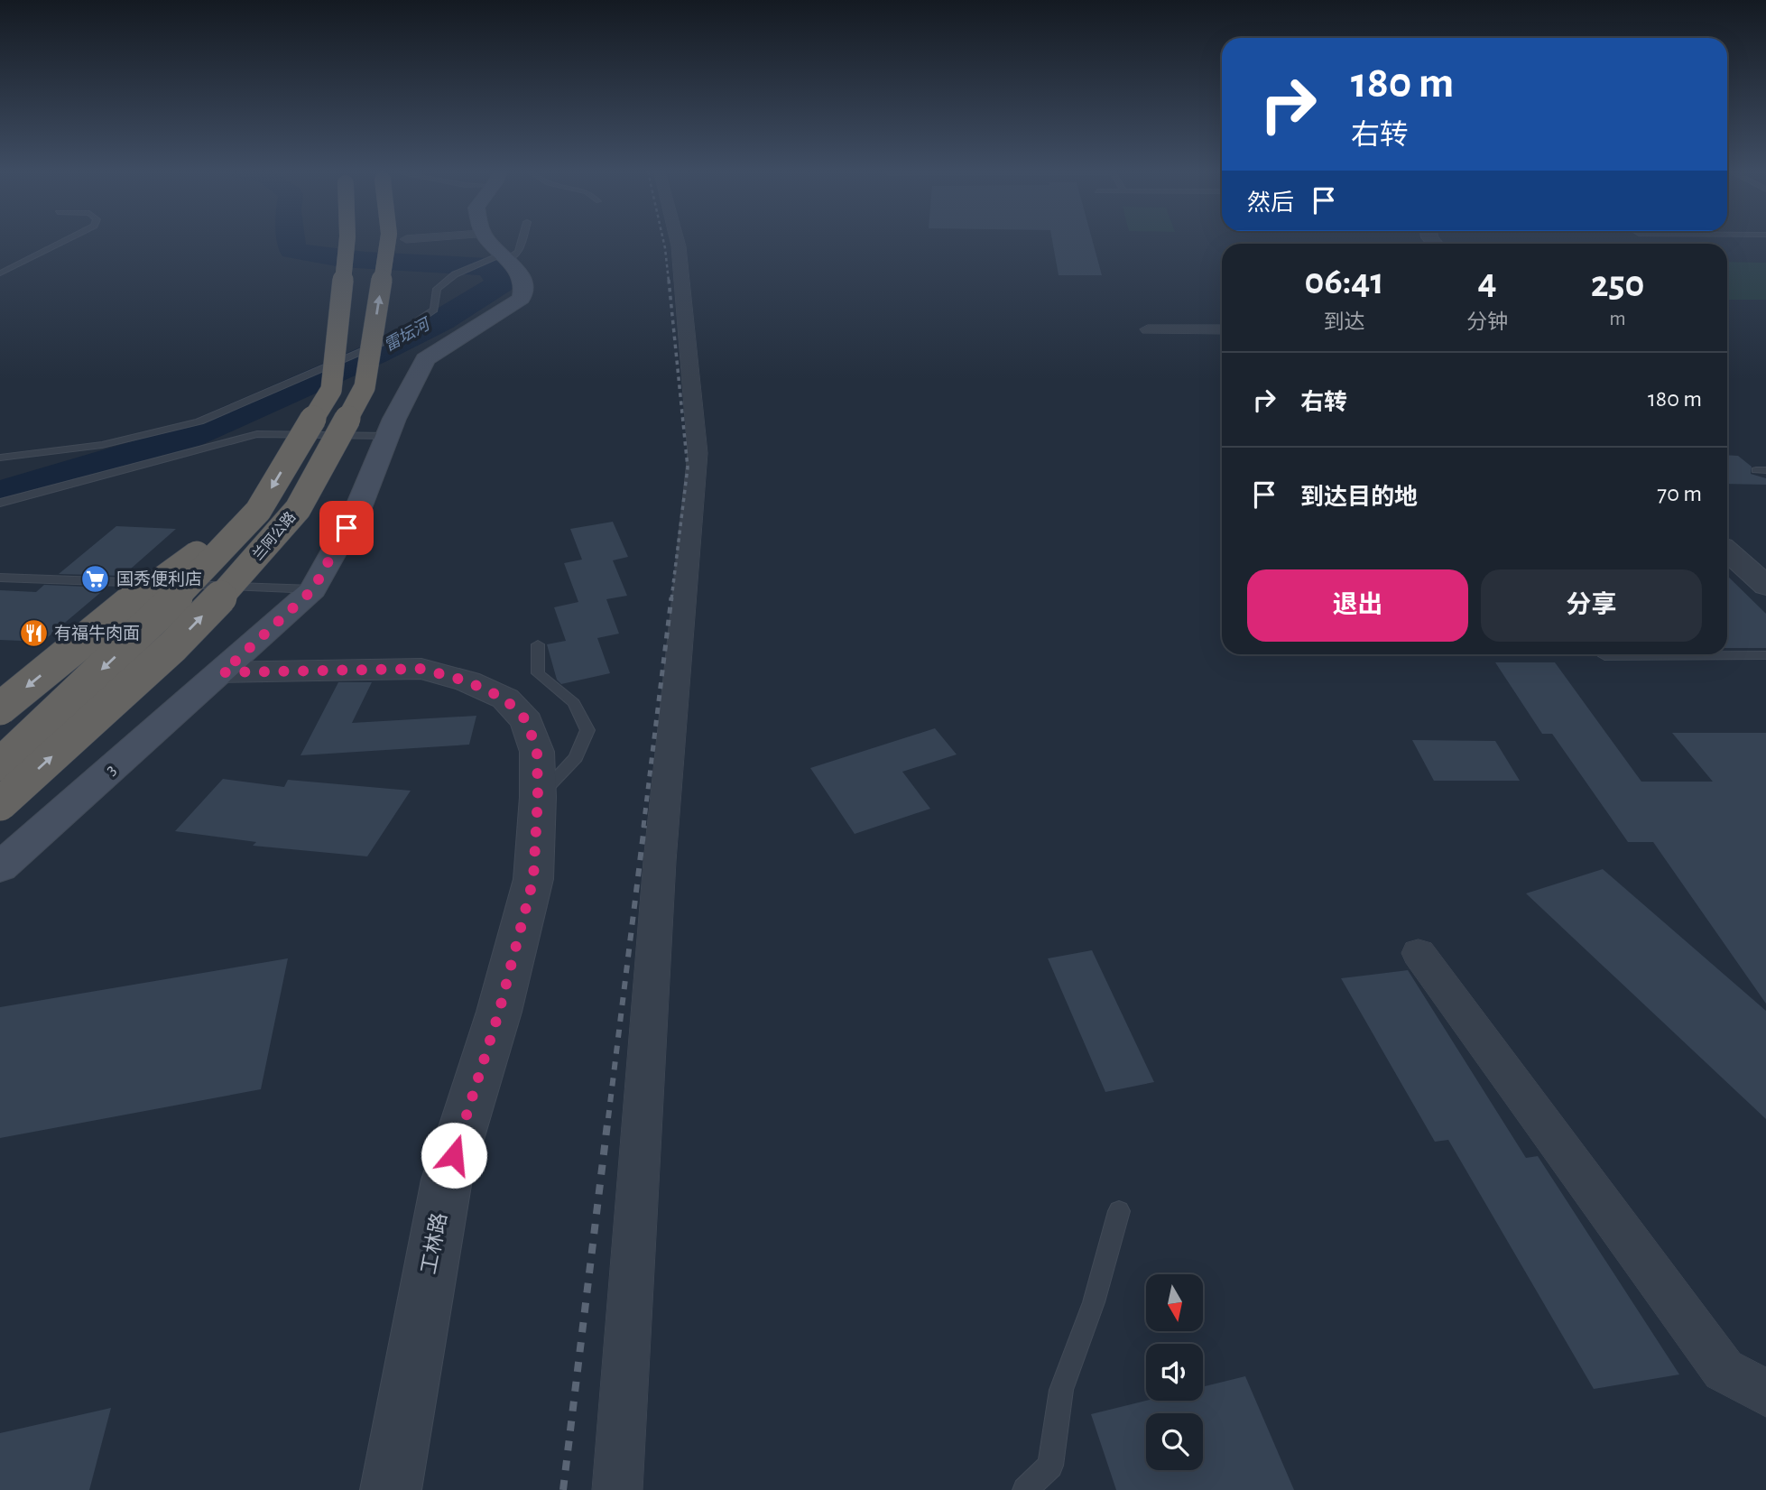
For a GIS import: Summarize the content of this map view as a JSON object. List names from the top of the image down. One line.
{"streets":{"highway":["兰阿公路"],"main road":["3"],"street":["工林路"]},"crossings":[["3","工林路"]],"water":["雷坛河"],"places":{"supermarket":["国秀便利店"],"restaurant":["有福牛肉面"]},"north":"bottom","page":{"turn":["180 m","右转"],"then":"然后","eta":["06:41","到达","4","分钟","250","m"],"list":[{"name":"右转","value":"180 m"},{"name":"到达目的地","value":"70 m"}],"buttons":["退出","分享"]}}
